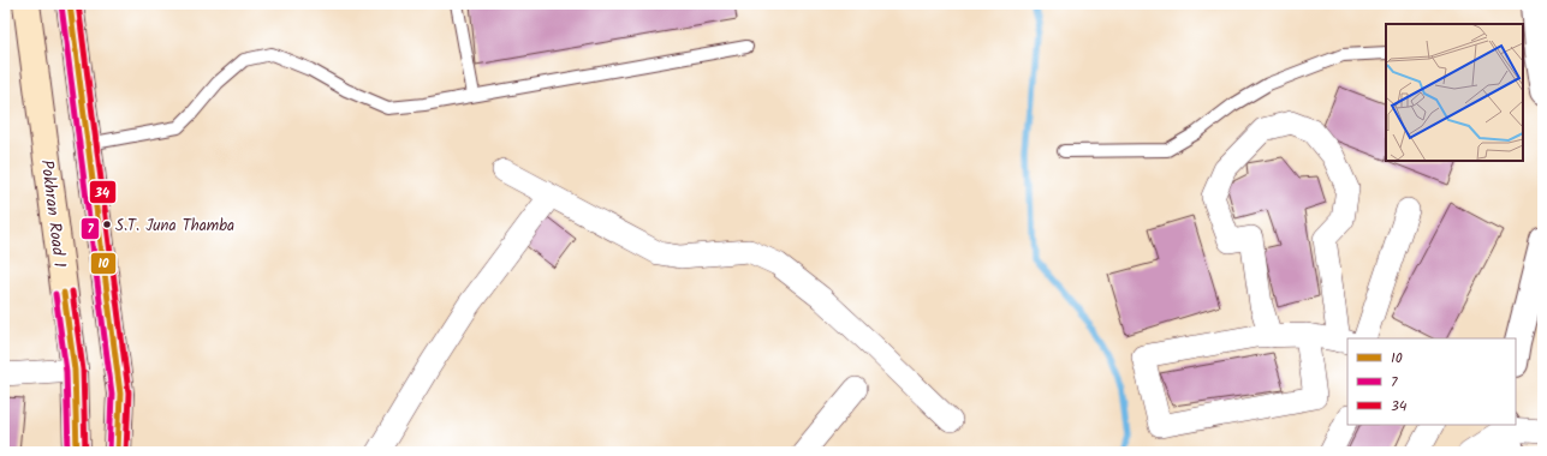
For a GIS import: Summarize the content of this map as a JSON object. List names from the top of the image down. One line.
{"streets":{"main road":["Pokhran Road 1"]},"places":["S.T. Juna Thamba"],"lines":["transit line 10","transit line 34","transit line 7"],"legend":["10","7","34"]}
